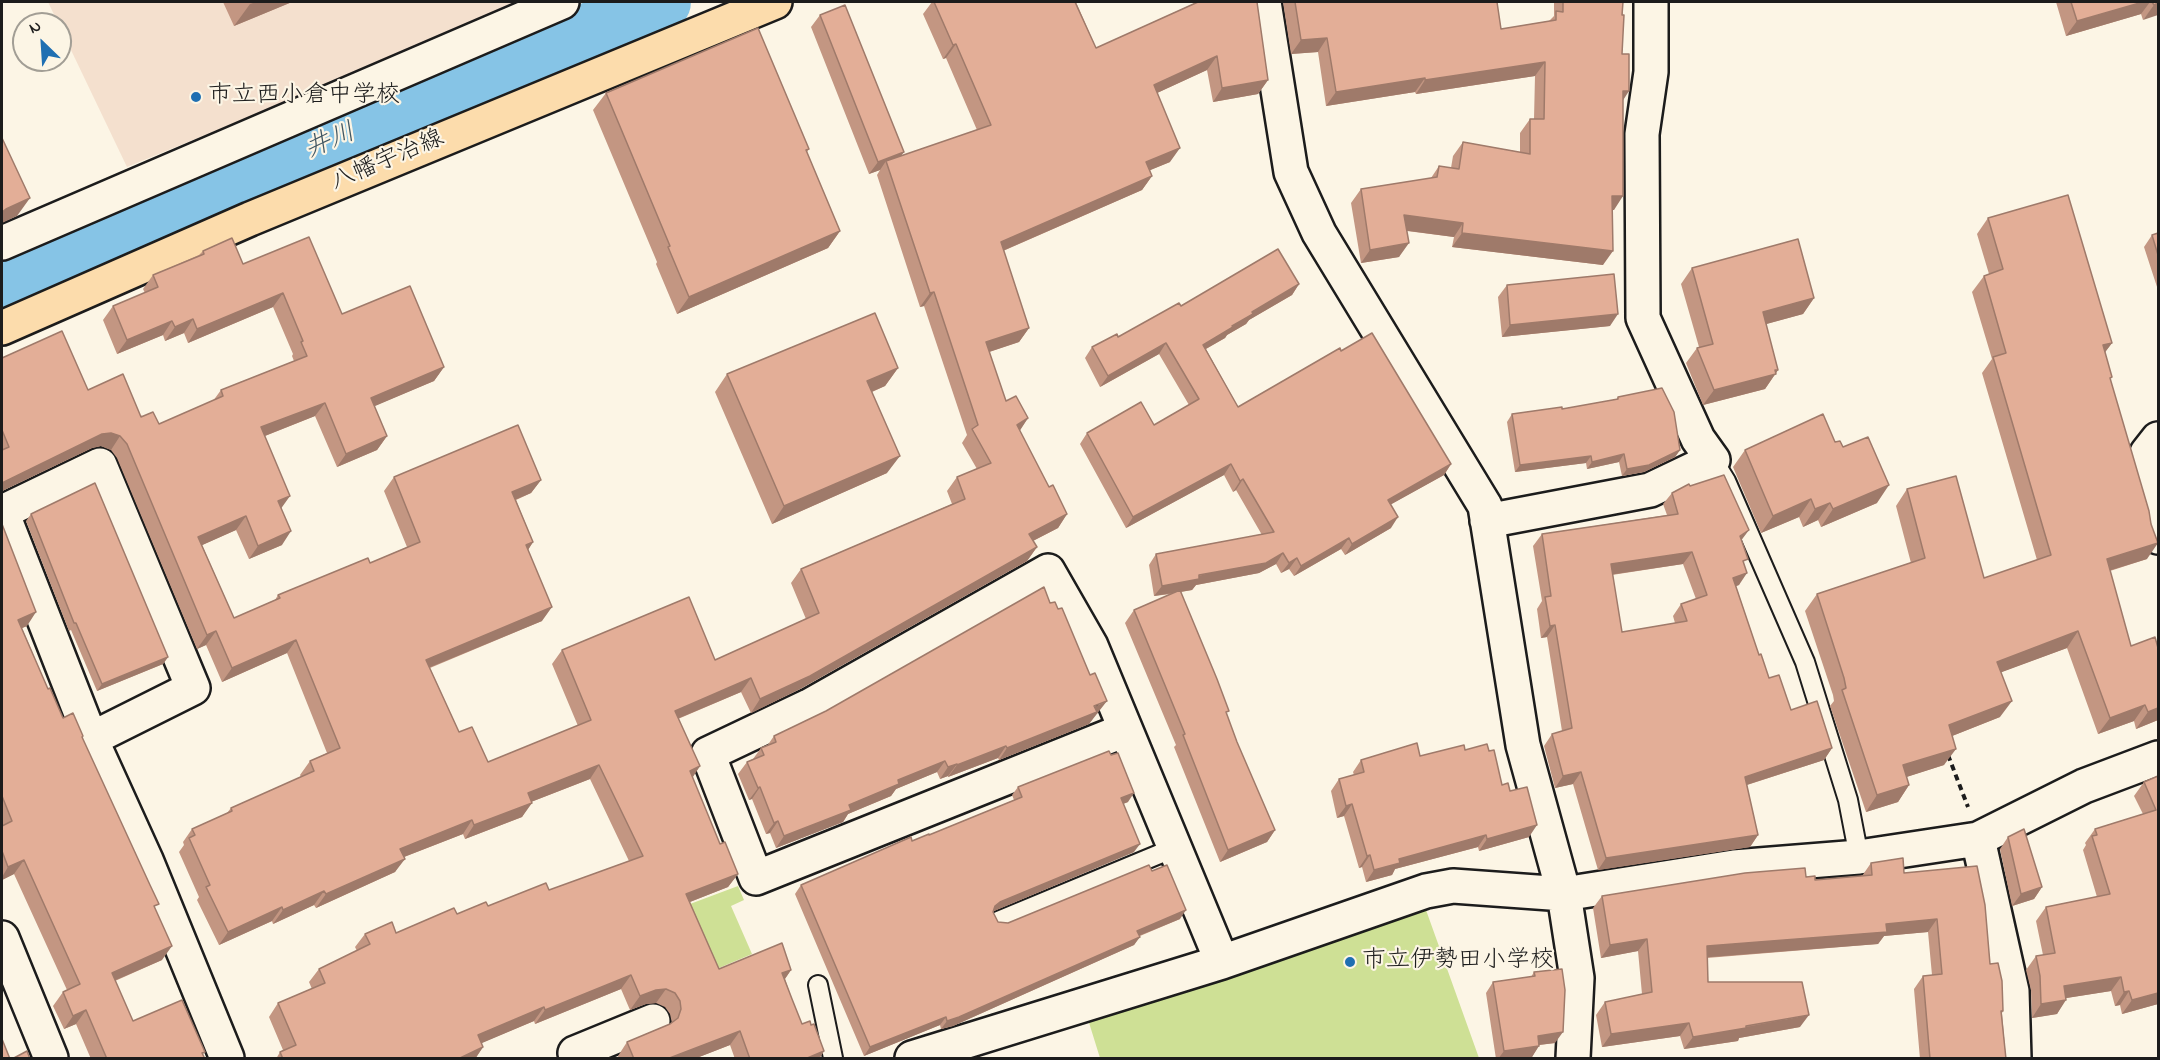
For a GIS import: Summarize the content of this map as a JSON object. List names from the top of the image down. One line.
{"streets":{"main road":["八幡宇治線"]},"water":["井川"],"places":["市立西小倉中学校","市立伊勢田小学校"],"north":"top left"}
